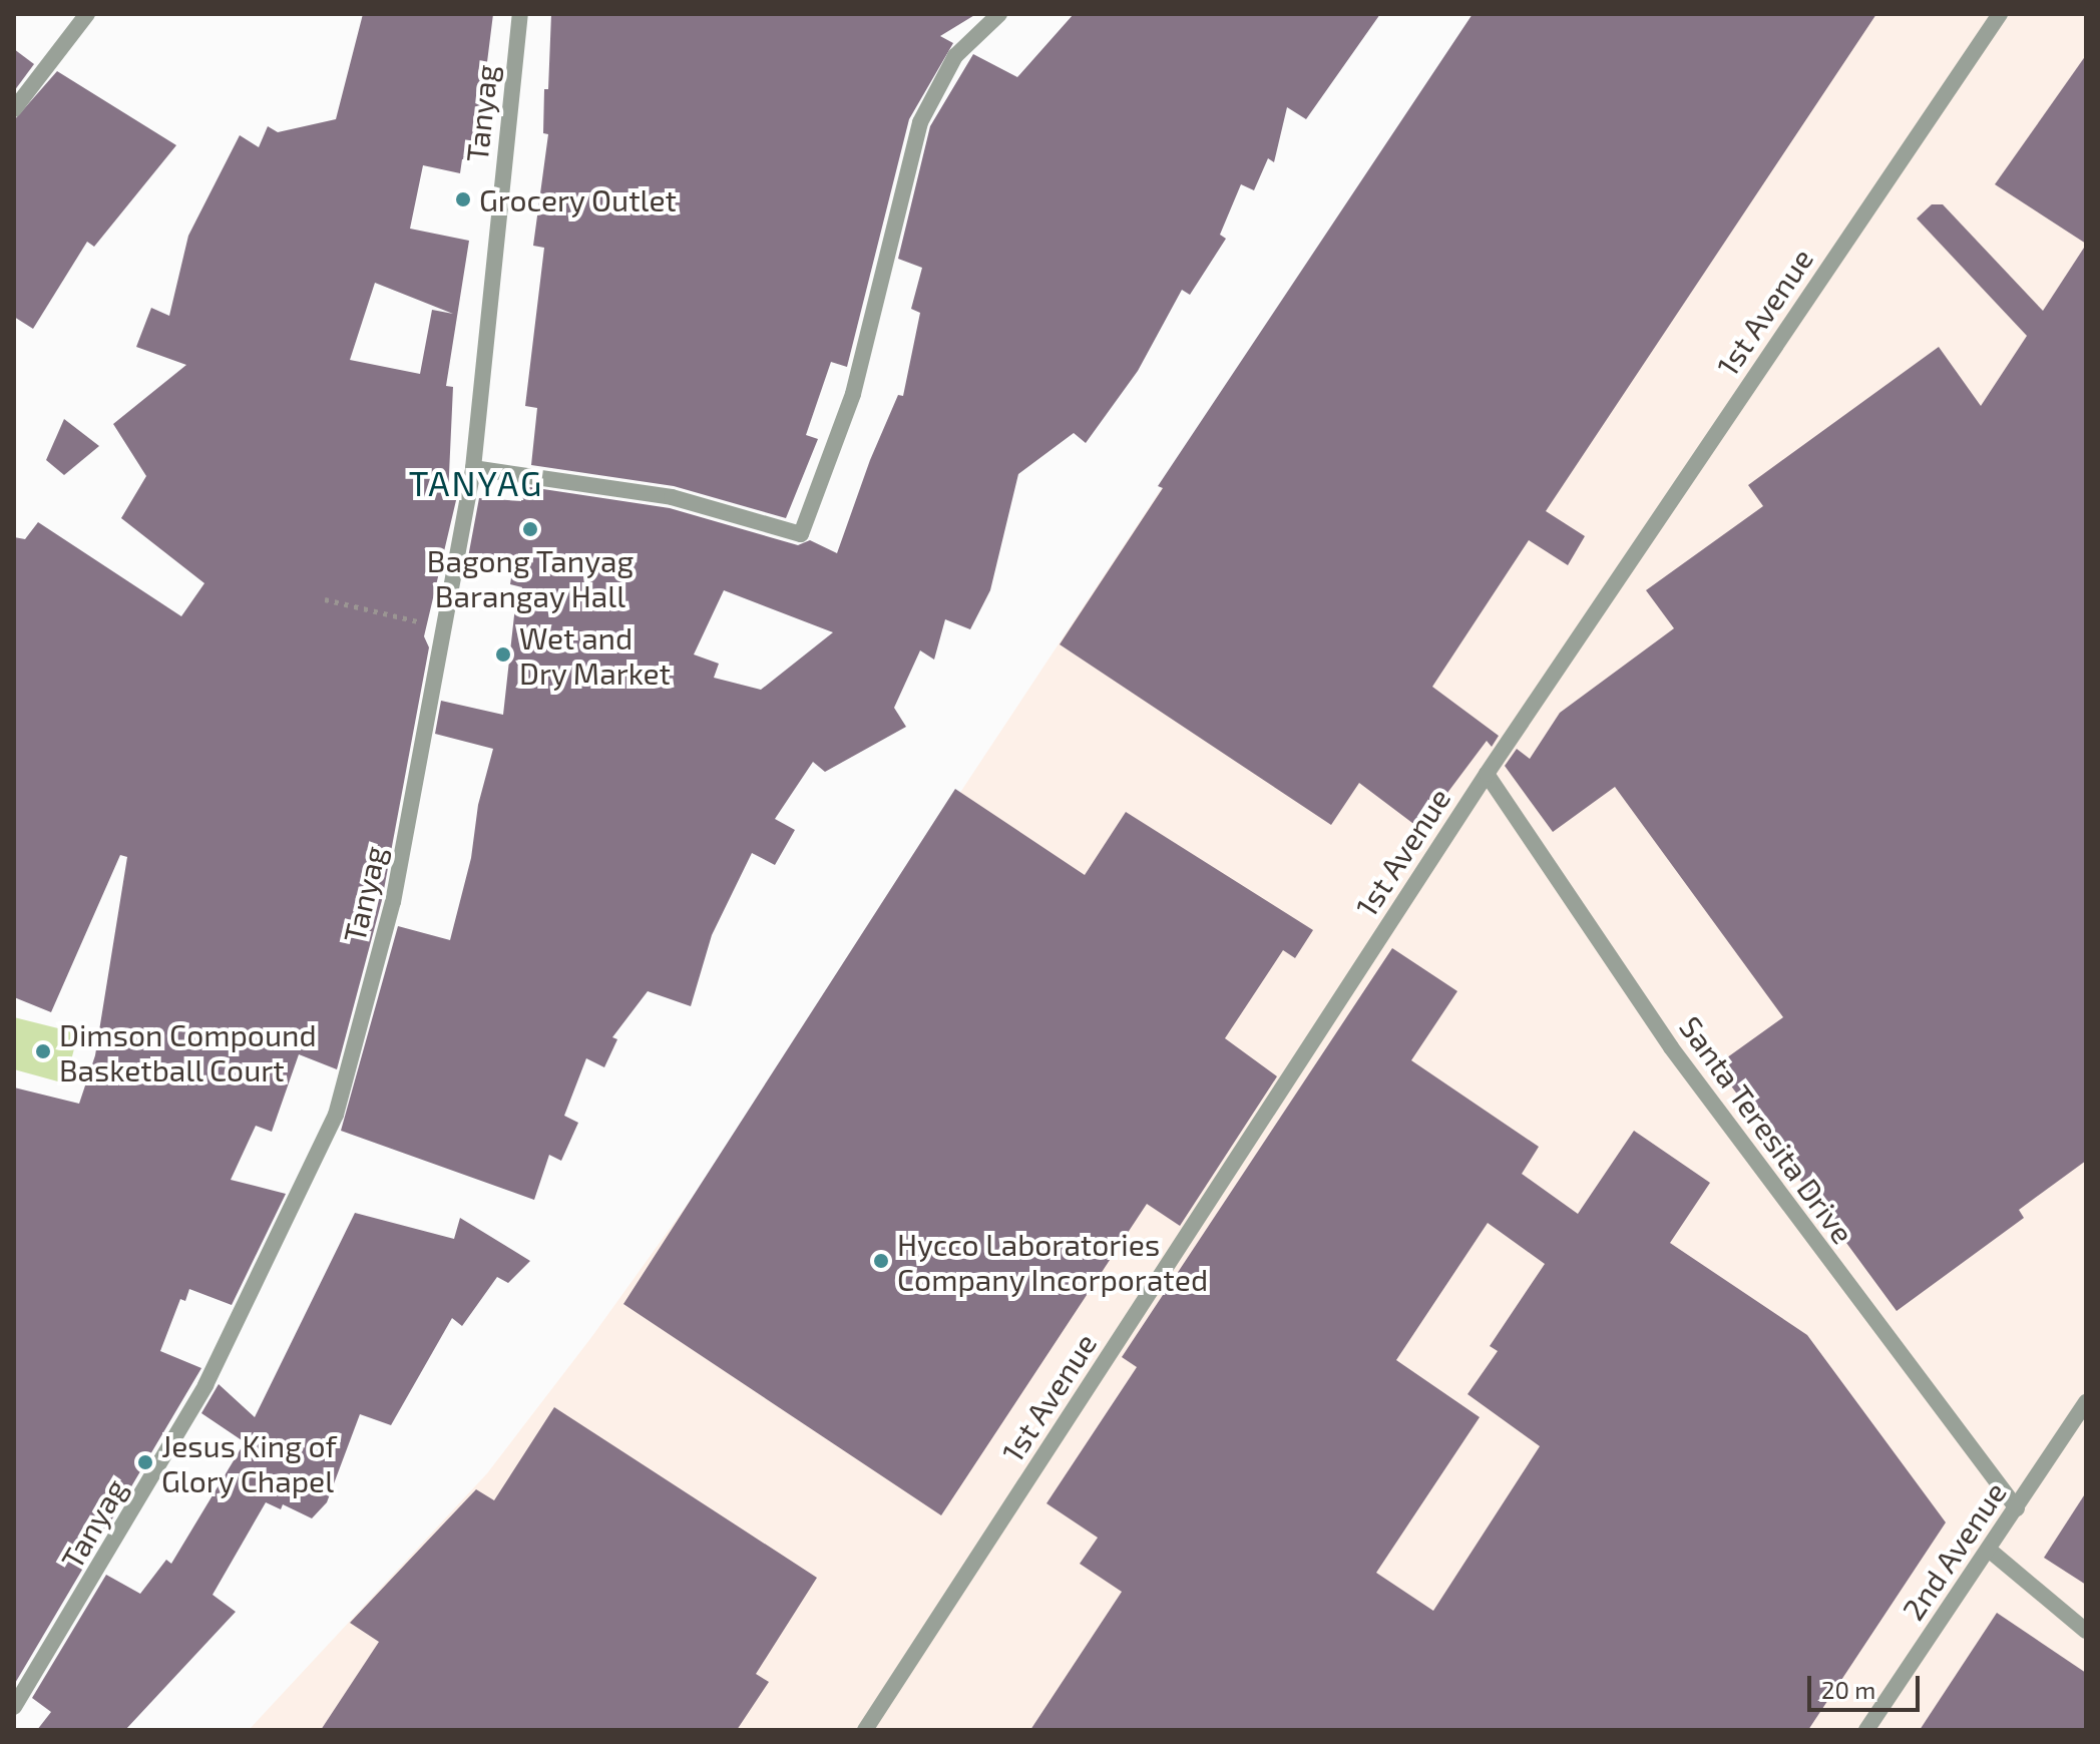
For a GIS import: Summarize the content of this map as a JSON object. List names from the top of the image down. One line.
{"streets":{"street":["Tanyag","1st Avenue","Santa Teresita Drive","2nd Avenue"]},"crossings":[["1st Avenue","Santa Teresita Drive"],["Santa Teresita Drive","2nd Avenue"]],"districts":["TANYAG"],"places":["Grocery Outlet","Bagong Tanyag Barangay Hall","Wet and Dry Market","Dimson Compound Basketball Court","Hycco Laboratories Company Incorporated","Jesus King of Glory Chapel"],"scale_bar":"20 m"}
